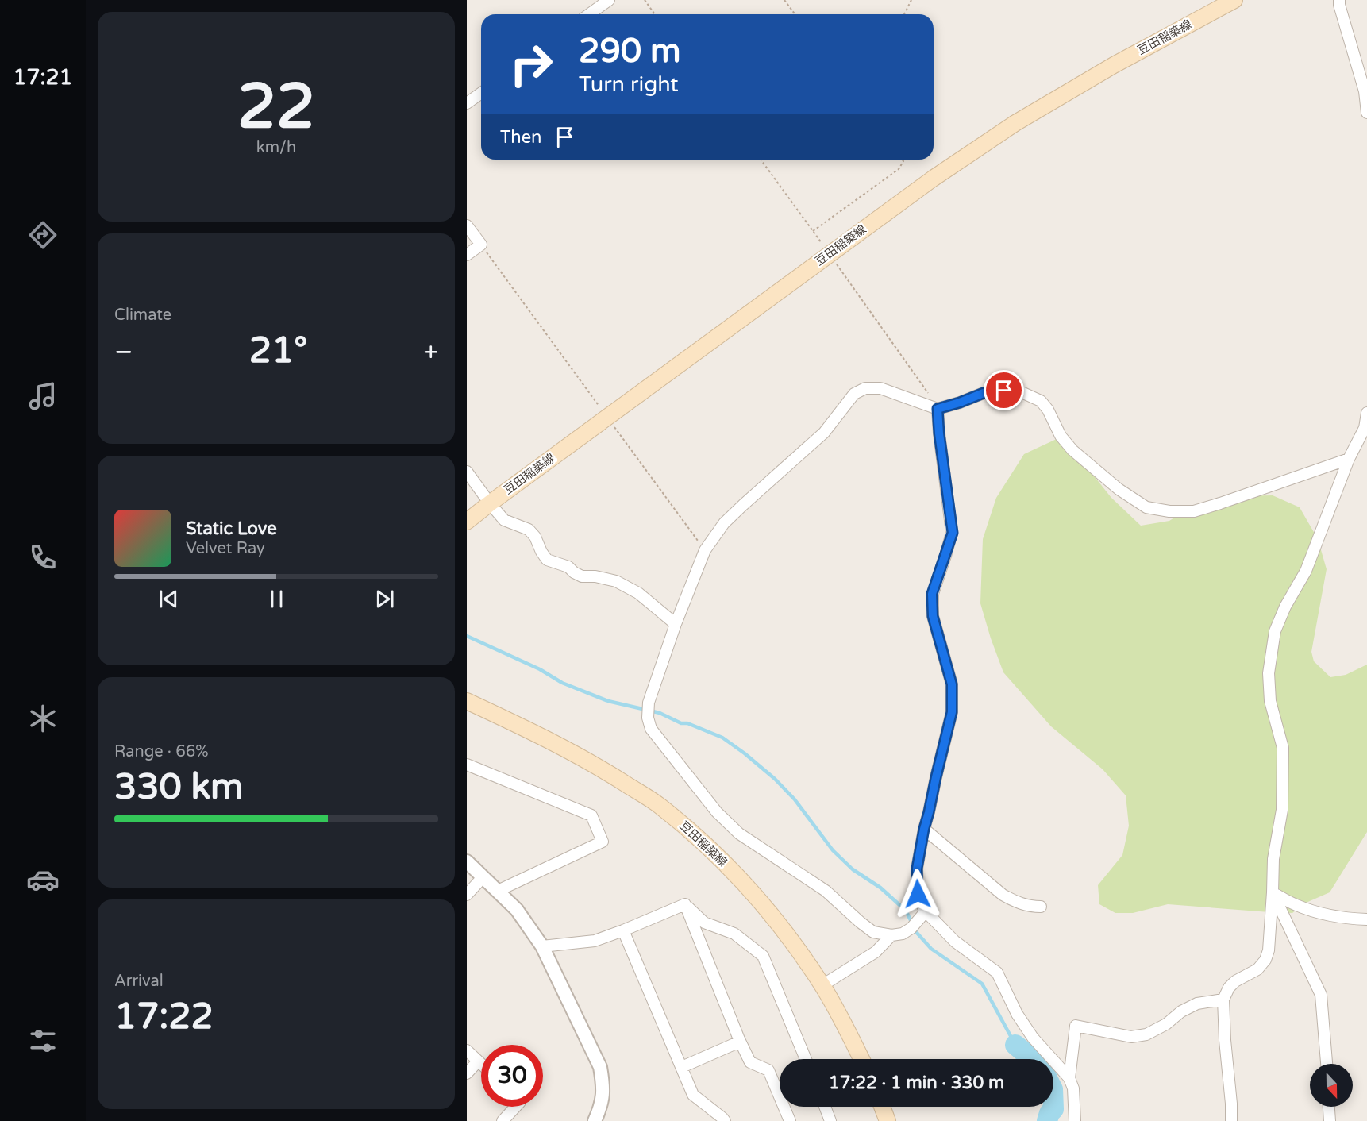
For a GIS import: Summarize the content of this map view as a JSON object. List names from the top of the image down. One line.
{"streets":{"main road":["豆田稲築線"]},"north":"bottom","page":{"tabs":"17:21","tile":[["22","km/h"],"Climate",["Range · 66%","330 km"],["Arrival","17:22"]],"turn":["290 m","Turn right"],"then":"Then","heat":["−","21°","+"],"song":["Static Love","Velvet Ray"],"limit":"30","trip":"17:22 · 1 min · 330 m"}}
